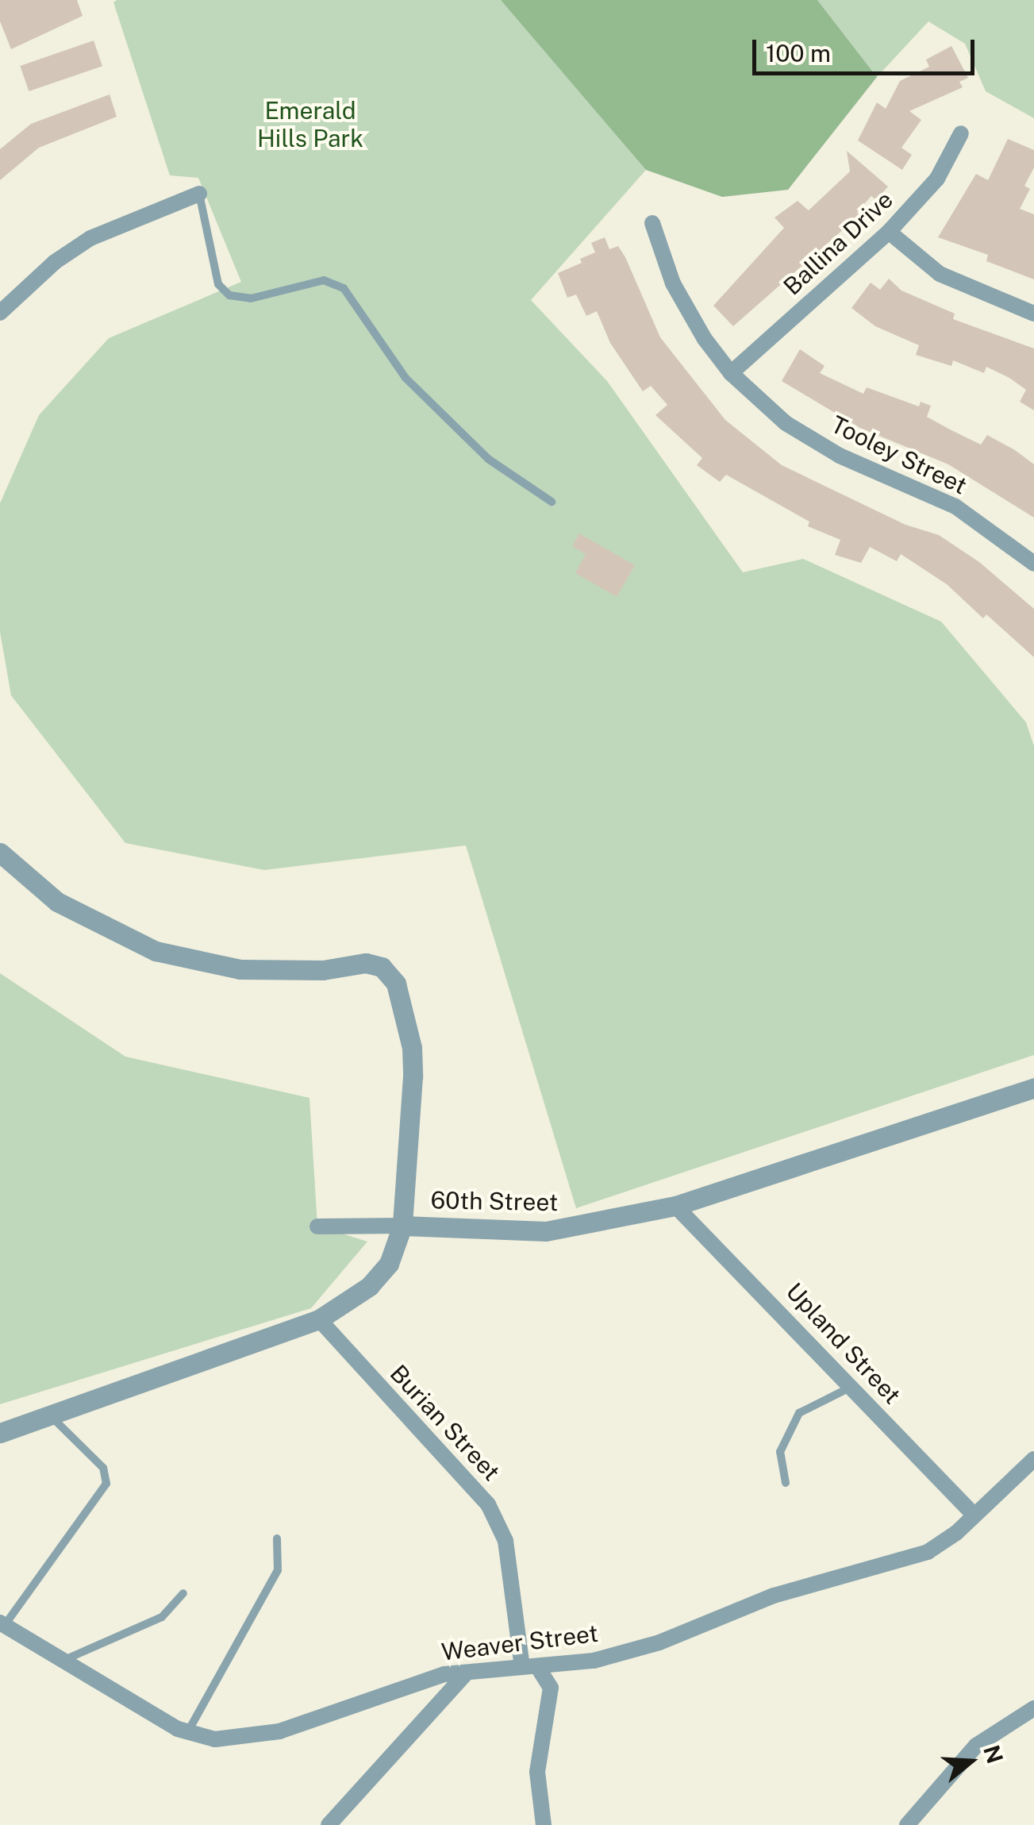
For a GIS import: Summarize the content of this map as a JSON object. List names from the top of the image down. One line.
{"streets":{"street":["Ballina Drive","Tooley Street","60th Street","Upland Street","Burian Street","Weaver Street"]},"crossings":[["Ballina Drive","Tooley Street"],["60th Street","Upland Street"],["60th Street","Burian Street"],["Upland Street","Weaver Street"],["Burian Street","Weaver Street"]],"parks":["Emerald Hills Park"],"scale_bar":"100 m","north":"right"}
